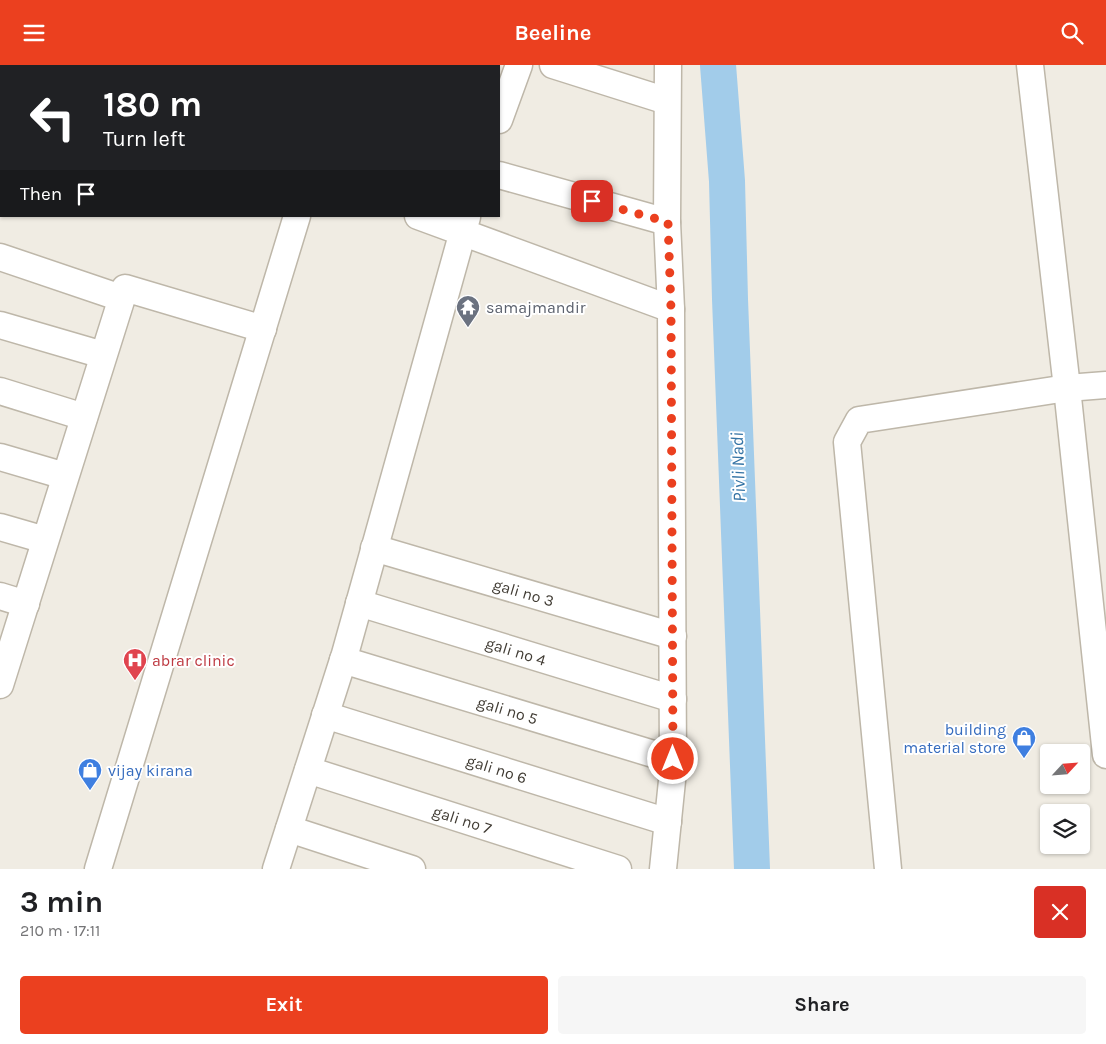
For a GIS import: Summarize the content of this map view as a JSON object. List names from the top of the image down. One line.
{"streets":{"street":["gali no 3","gali no 4","gali no 5","gali no 6","gali no 7"]},"water":["Pivli Nadi"],"places":{"temple":["samajmandir"],"hospital":["abrar clinic"],"shop":["building material store","vijay kirana"]},"north":"top right","page":{"header":"Beeline","turn":["180 m","Turn left"],"then":"Then","heading":["3 min","210 m · 17:11"],"buttons":["Exit","Share"]}}
